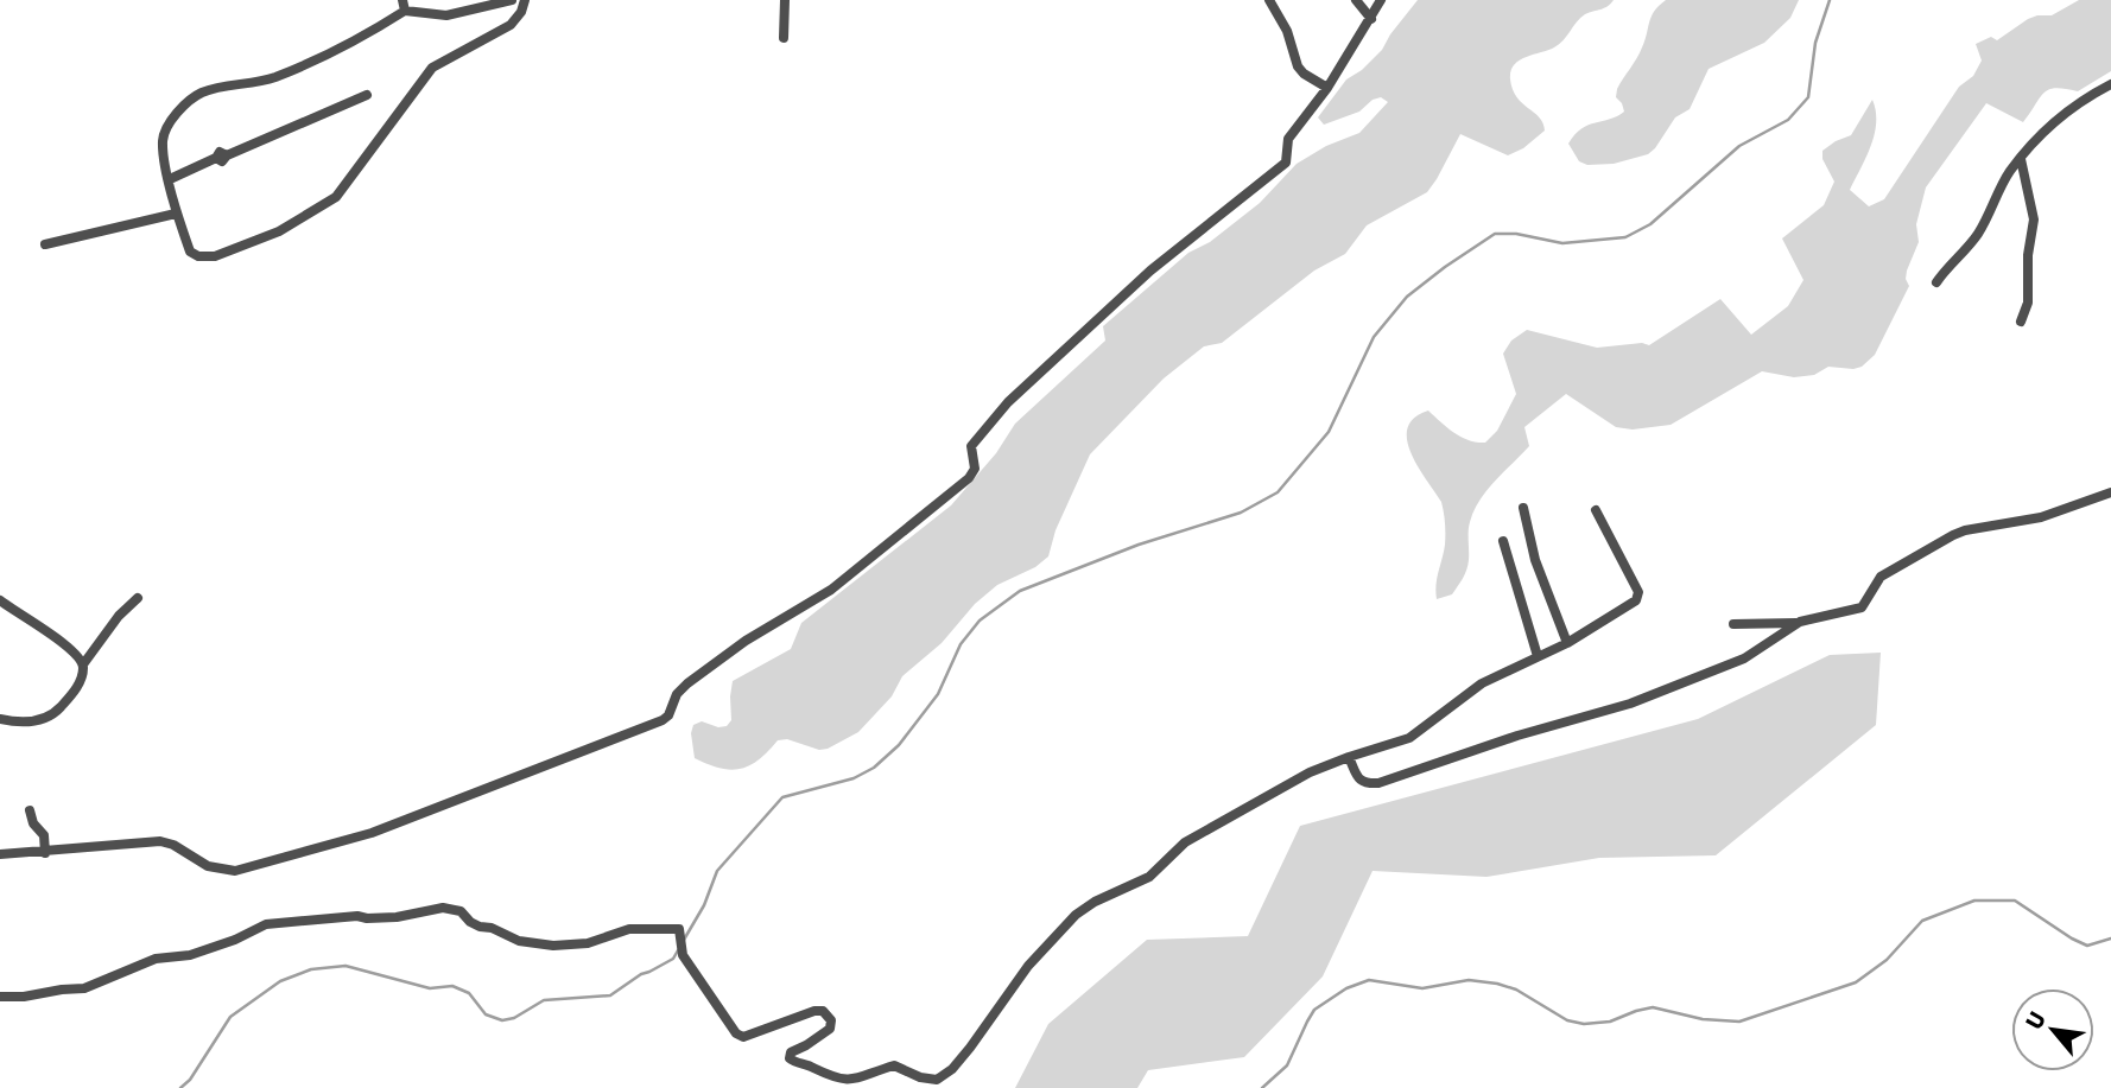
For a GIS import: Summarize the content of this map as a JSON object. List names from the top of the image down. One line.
{"north":"top left"}
